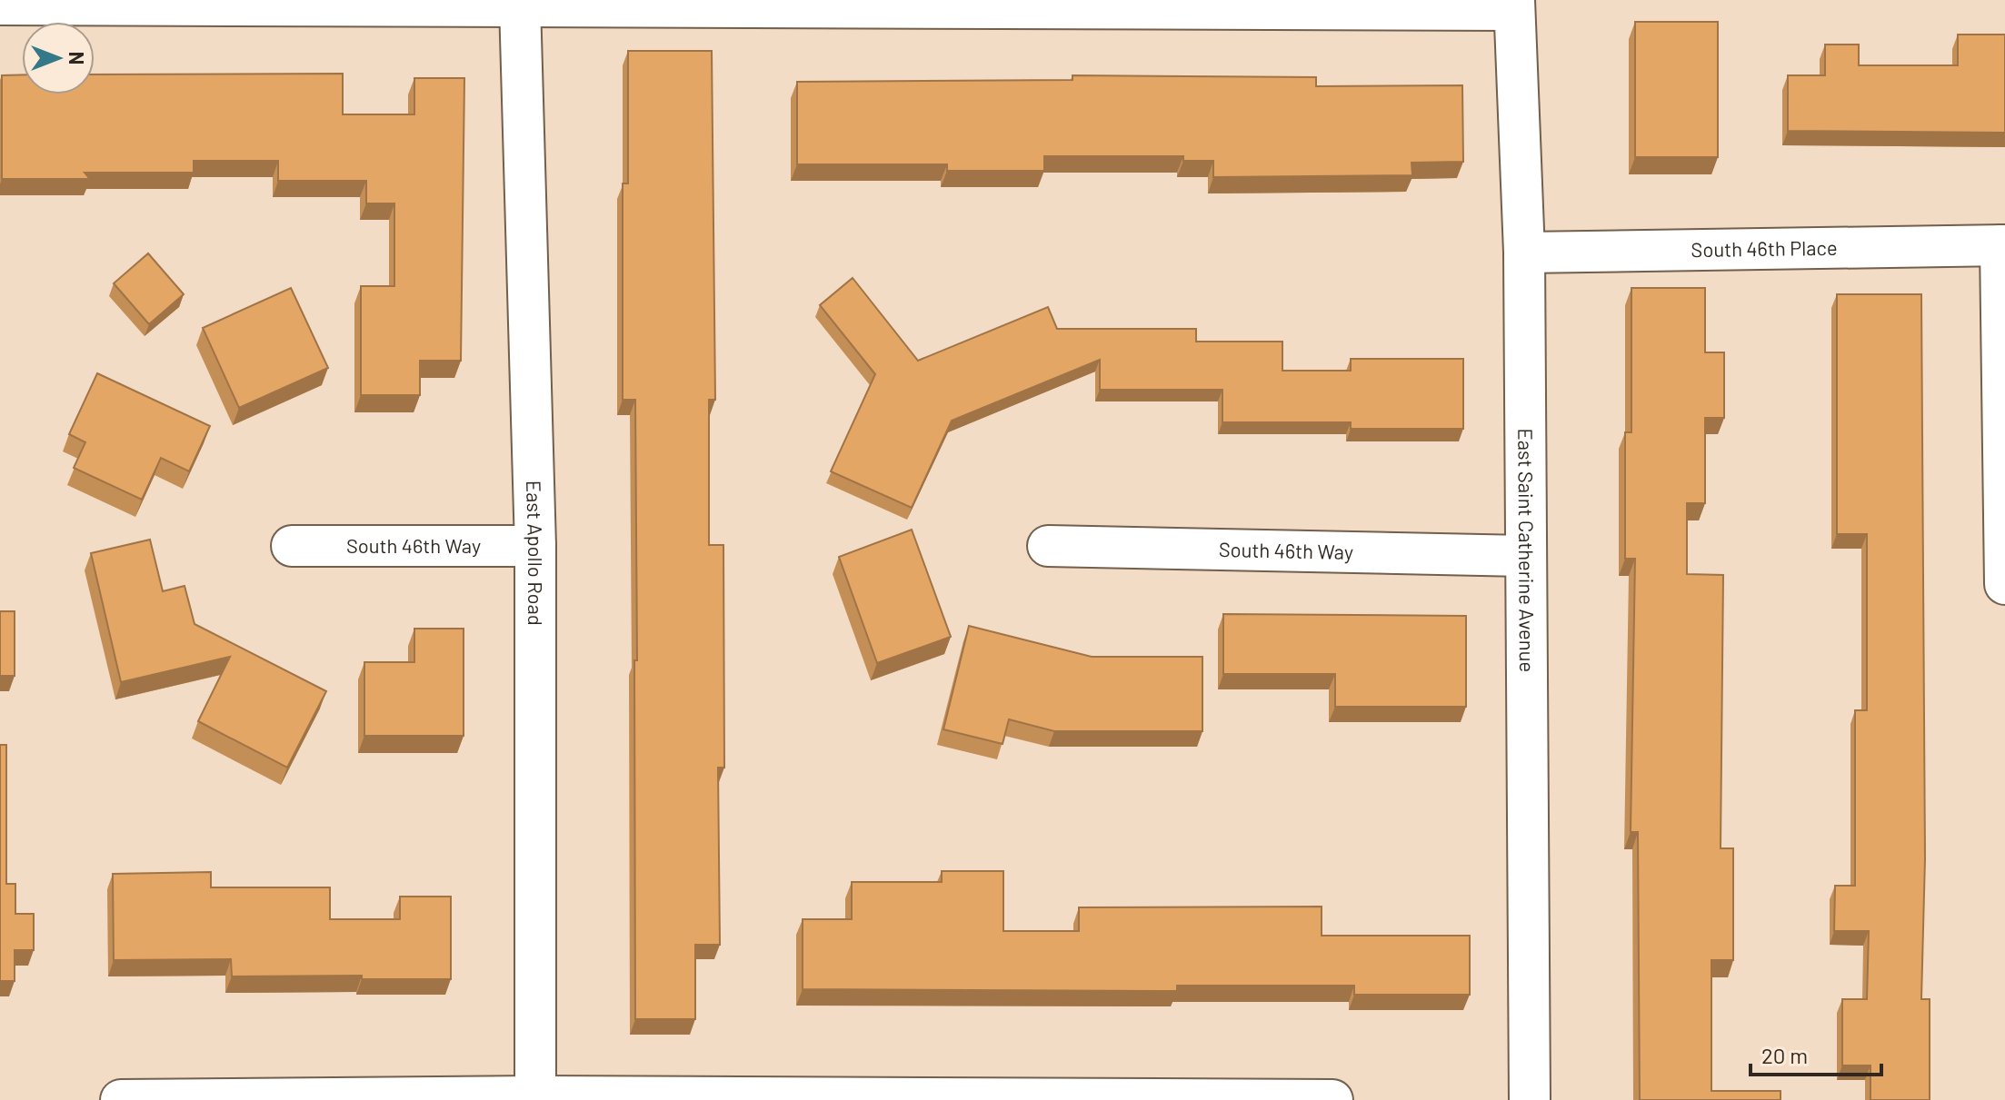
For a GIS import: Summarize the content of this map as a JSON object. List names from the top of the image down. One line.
{"streets":{"street":["South 46th Place","South 46th Way","East Saint Catherine Avenue","East Apollo Road"]},"crossings":[["South 46th Place","East Saint Catherine Avenue"],["South 46th Way","East Saint Catherine Avenue"],["South 46th Way","East Apollo Road"]],"scale_bar":"20 m","north":"right"}
